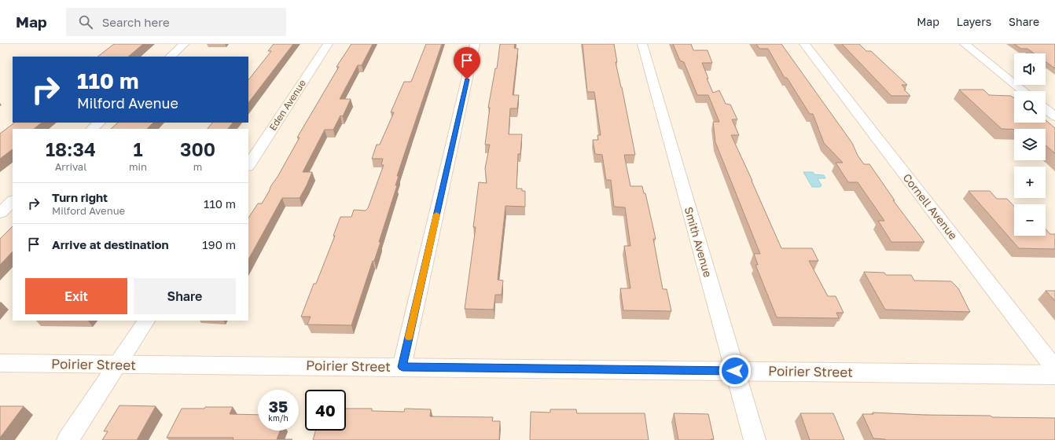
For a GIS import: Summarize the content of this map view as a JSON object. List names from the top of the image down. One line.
{"streets":{"street":["Eden Avenue","Cornell Avenue","Smith Avenue","Poirier Street"]},"crossings":[["Smith Avenue","Poirier Street"]],"page":{"header":"Map","search":"Search here","nav":["Map","Layers","Share"],"map_buttons":["+","−"],"turn":["110 m","Milford Avenue"],"eta":["18:34","Arrival","1","min","300","m"],"list":[{"name":"Turn right","note":"Milford Avenue","value":"110 m"},{"name":"Arrive at destination","value":"190 m"}],"buttons":["Exit","Share"],"speed":"35 km/h","limit":"40"}}
